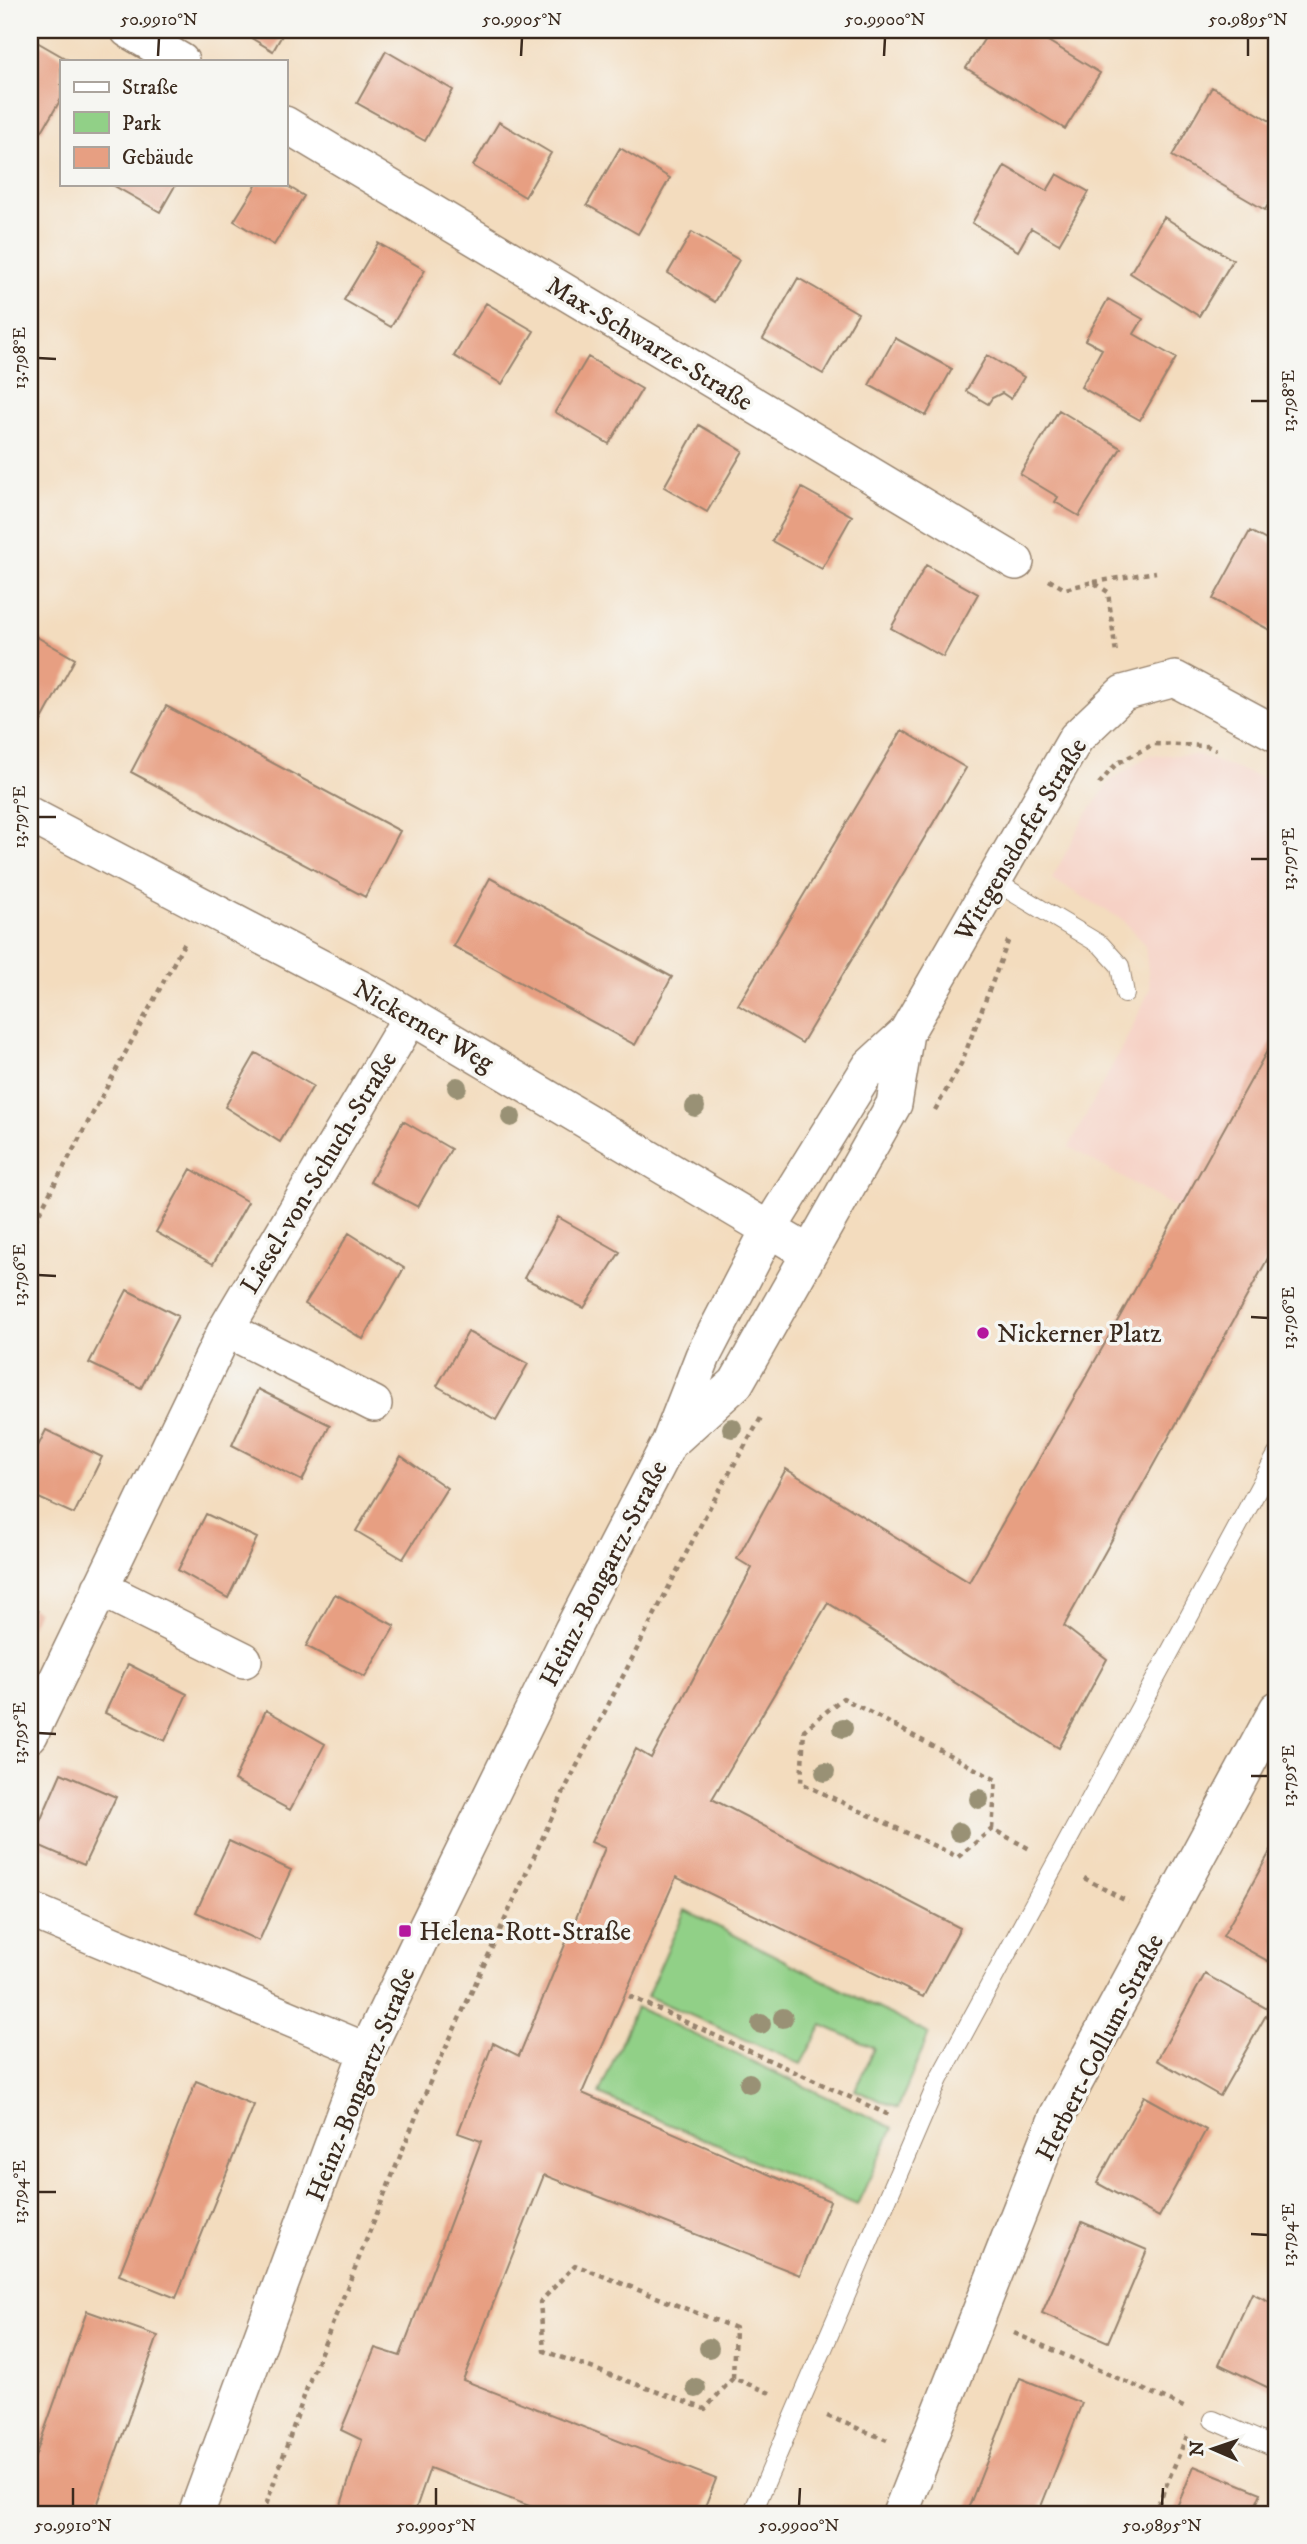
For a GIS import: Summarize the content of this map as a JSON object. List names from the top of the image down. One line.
{"streets":{"street":["Max-Schwarze-Straße","Wittgensdorfer Straße","Nickerner Weg","Liesel-von-Schuch-Straße","Heinz-Bongartz-Straße","Herbert-Collum-Straße"]},"crossings":[["Wittgensdorfer Straße","Nickerner Weg"],["Wittgensdorfer Straße","Heinz-Bongartz-Straße"],["Nickerner Weg","Liesel-von-Schuch-Straße"],["Nickerner Weg","Heinz-Bongartz-Straße"]],"places":{"other":["Nickerner Platz"],"transit":["Helena-Rott-Straße"]},"legend":["Straße","Park","Gebäude"],"north":"left","coordinates":["50.9910°N","50.9905°N","50.9900°N","50.9895°N","13.798°E","13.797°E","13.796°E","13.795°E","13.794°E"]}
